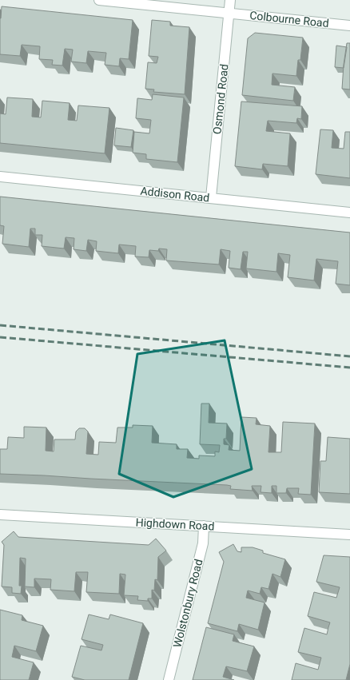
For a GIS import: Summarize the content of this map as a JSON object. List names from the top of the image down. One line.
{"streets":{"street":["Colbourne Road","Osmond Road","Addison Road","Highdown Road","Wolstonbury Road"]},"crossings":[["Colbourne Road","Osmond Road"],["Osmond Road","Addison Road"],["Highdown Road","Wolstonbury Road"]]}
